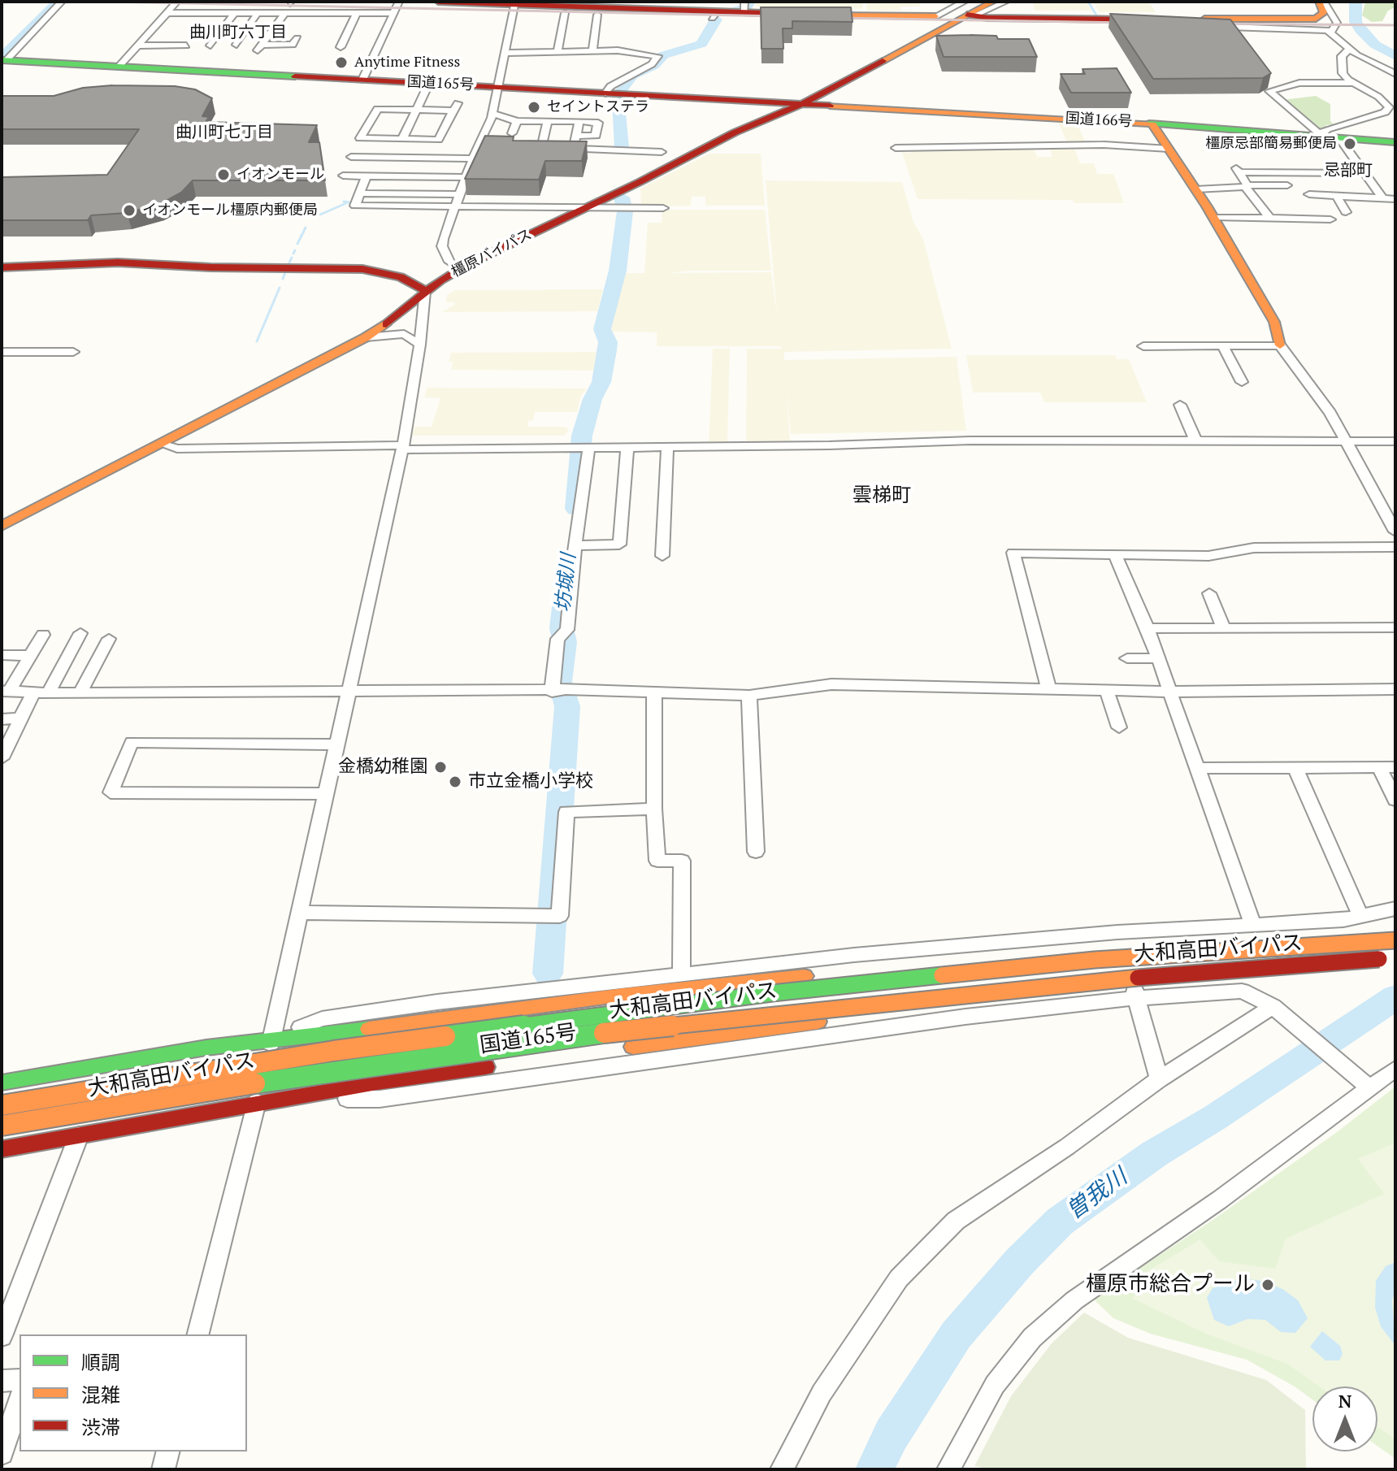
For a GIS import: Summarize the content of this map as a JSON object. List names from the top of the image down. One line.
{"streets":{"main road":["国道165号","国道166号","橿原バイパス","大和高田バイパス"]},"crossings":[["国道165号","国道166号"],["国道165号","橿原バイパス"],["国道165号","大和高田バイパス"],["国道166号","橿原バイパス"]],"districts":["曲川町六丁目","曲川町七丁目","忌部町","雲梯町"],"water":["坊城川","曽我川"],"places":["Anytime Fitness","セイントステラ","橿原忌部簡易郵便局","イオンモール","イオンモール橿原内郵便局","金橋幼稚園","市立金橋小学校","橿原市総合プール"],"legend":["順調","混雑","渋滞"],"north":"top"}
